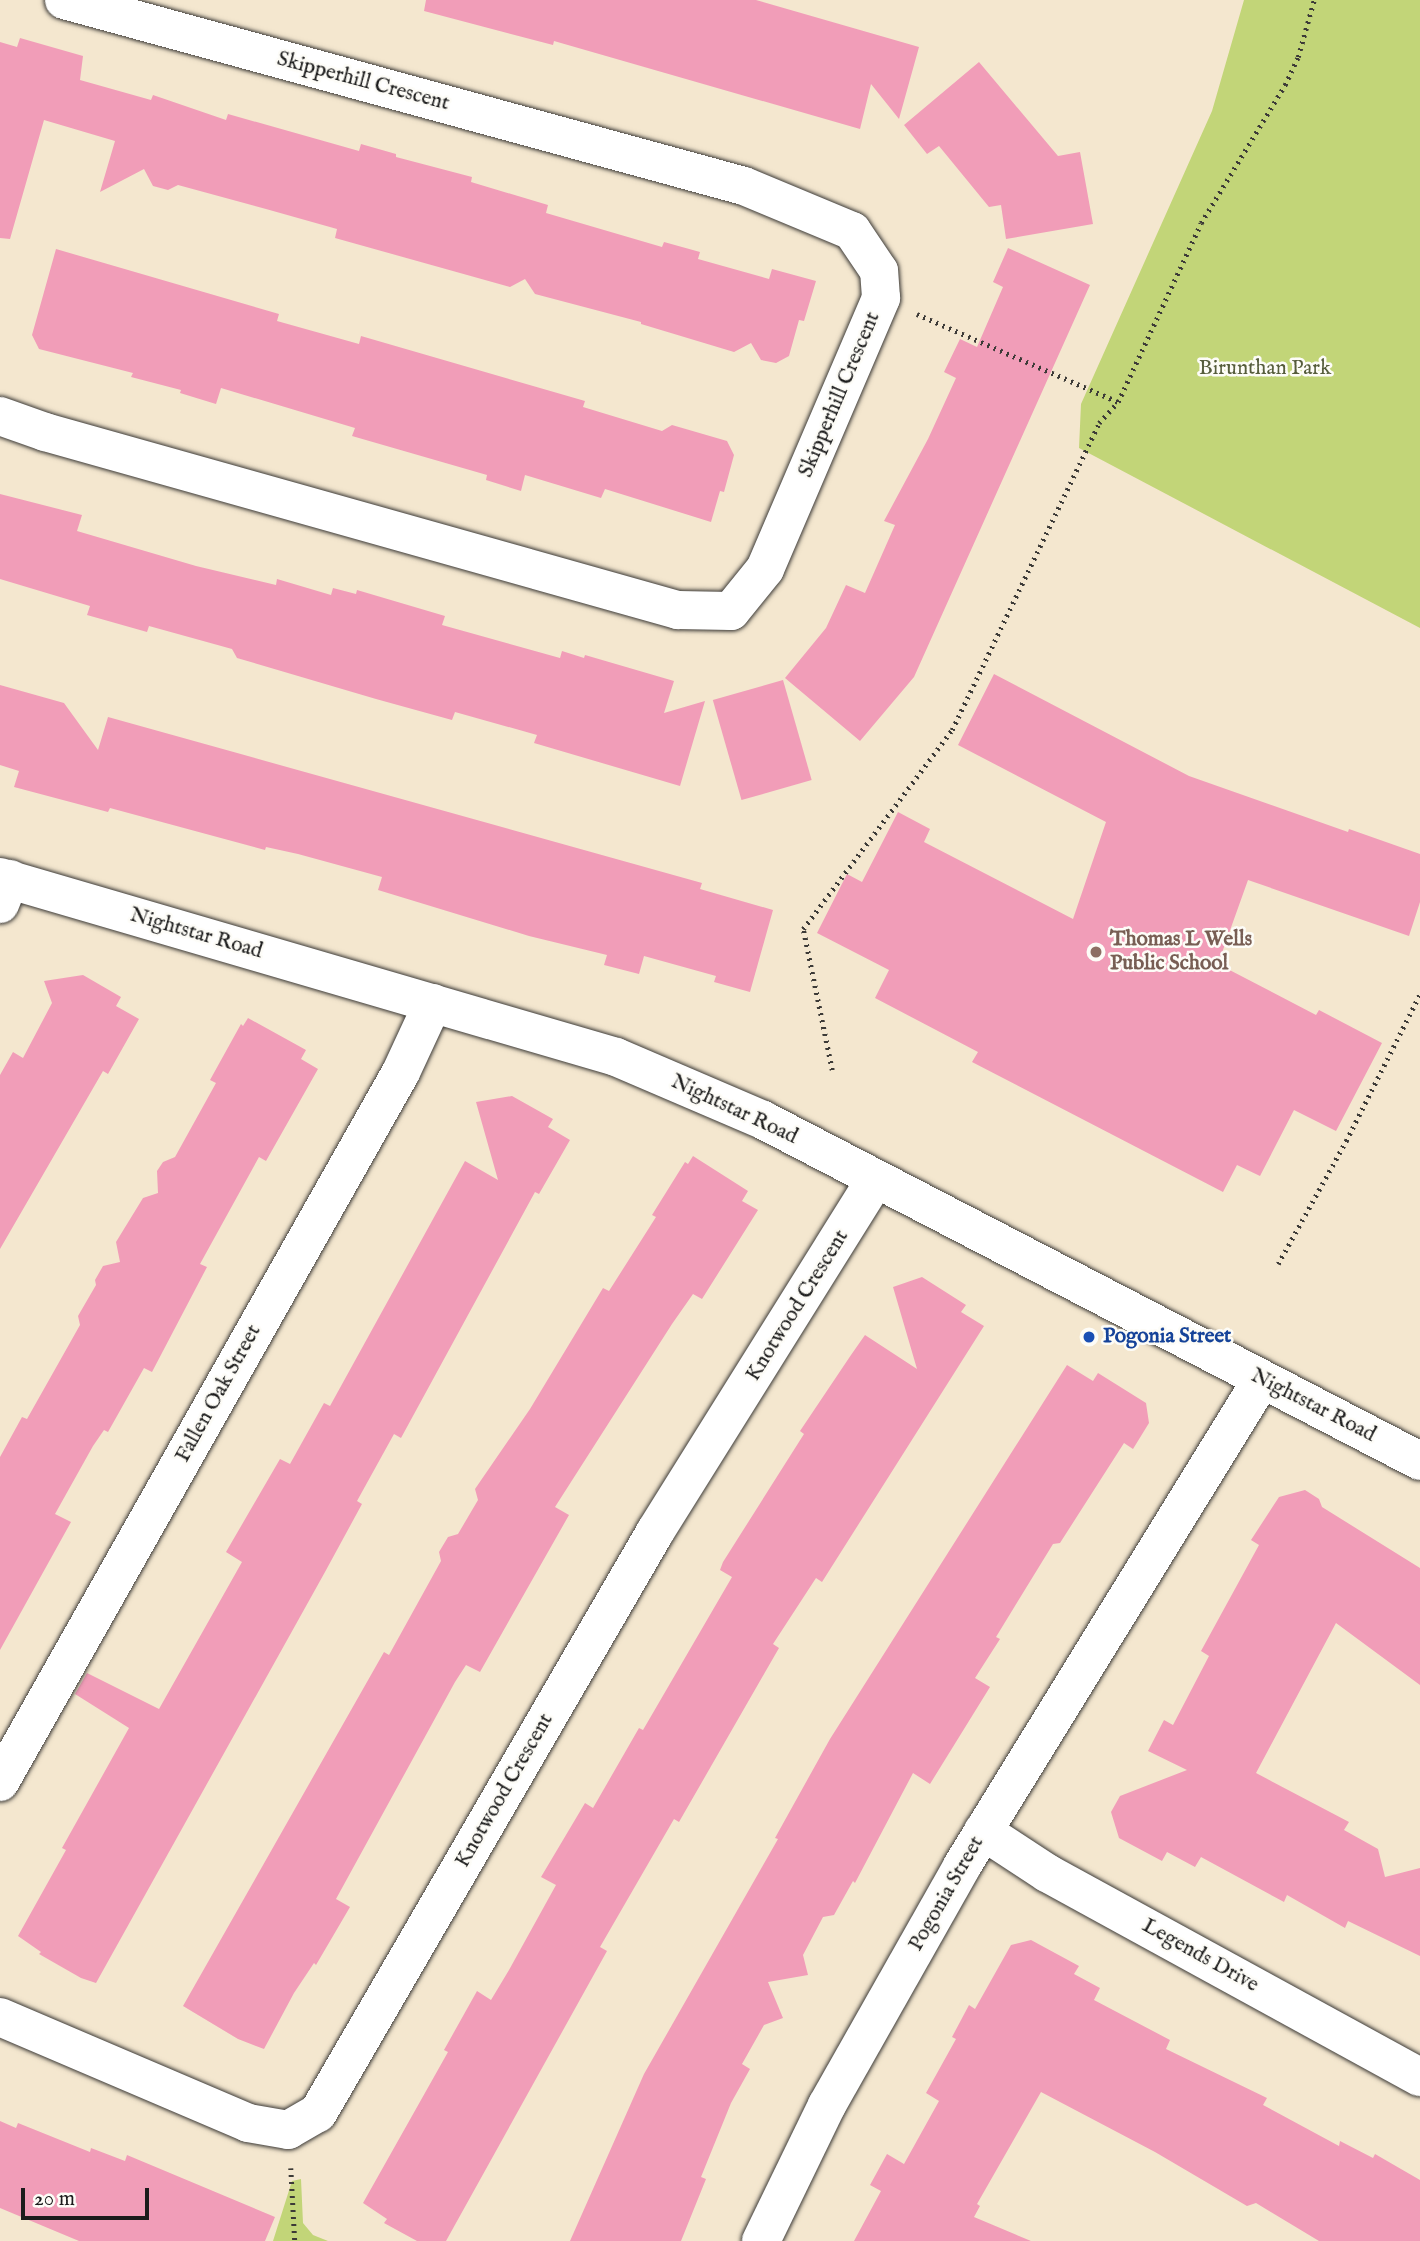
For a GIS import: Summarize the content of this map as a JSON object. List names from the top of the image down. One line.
{"streets":{"street":["Skipperhill Crescent","Nightstar Road","Knotwood Crescent","Fallen Oak Street","Pogonia Street","Legends Drive"]},"crossings":[["Nightstar Road","Knotwood Crescent"],["Nightstar Road","Fallen Oak Street"],["Nightstar Road","Pogonia Street"],["Pogonia Street","Legends Drive"]],"parks":["Birunthan Park"],"places":["Thomas L Wells Public School","Pogonia Street"],"scale_bar":"20 m"}
